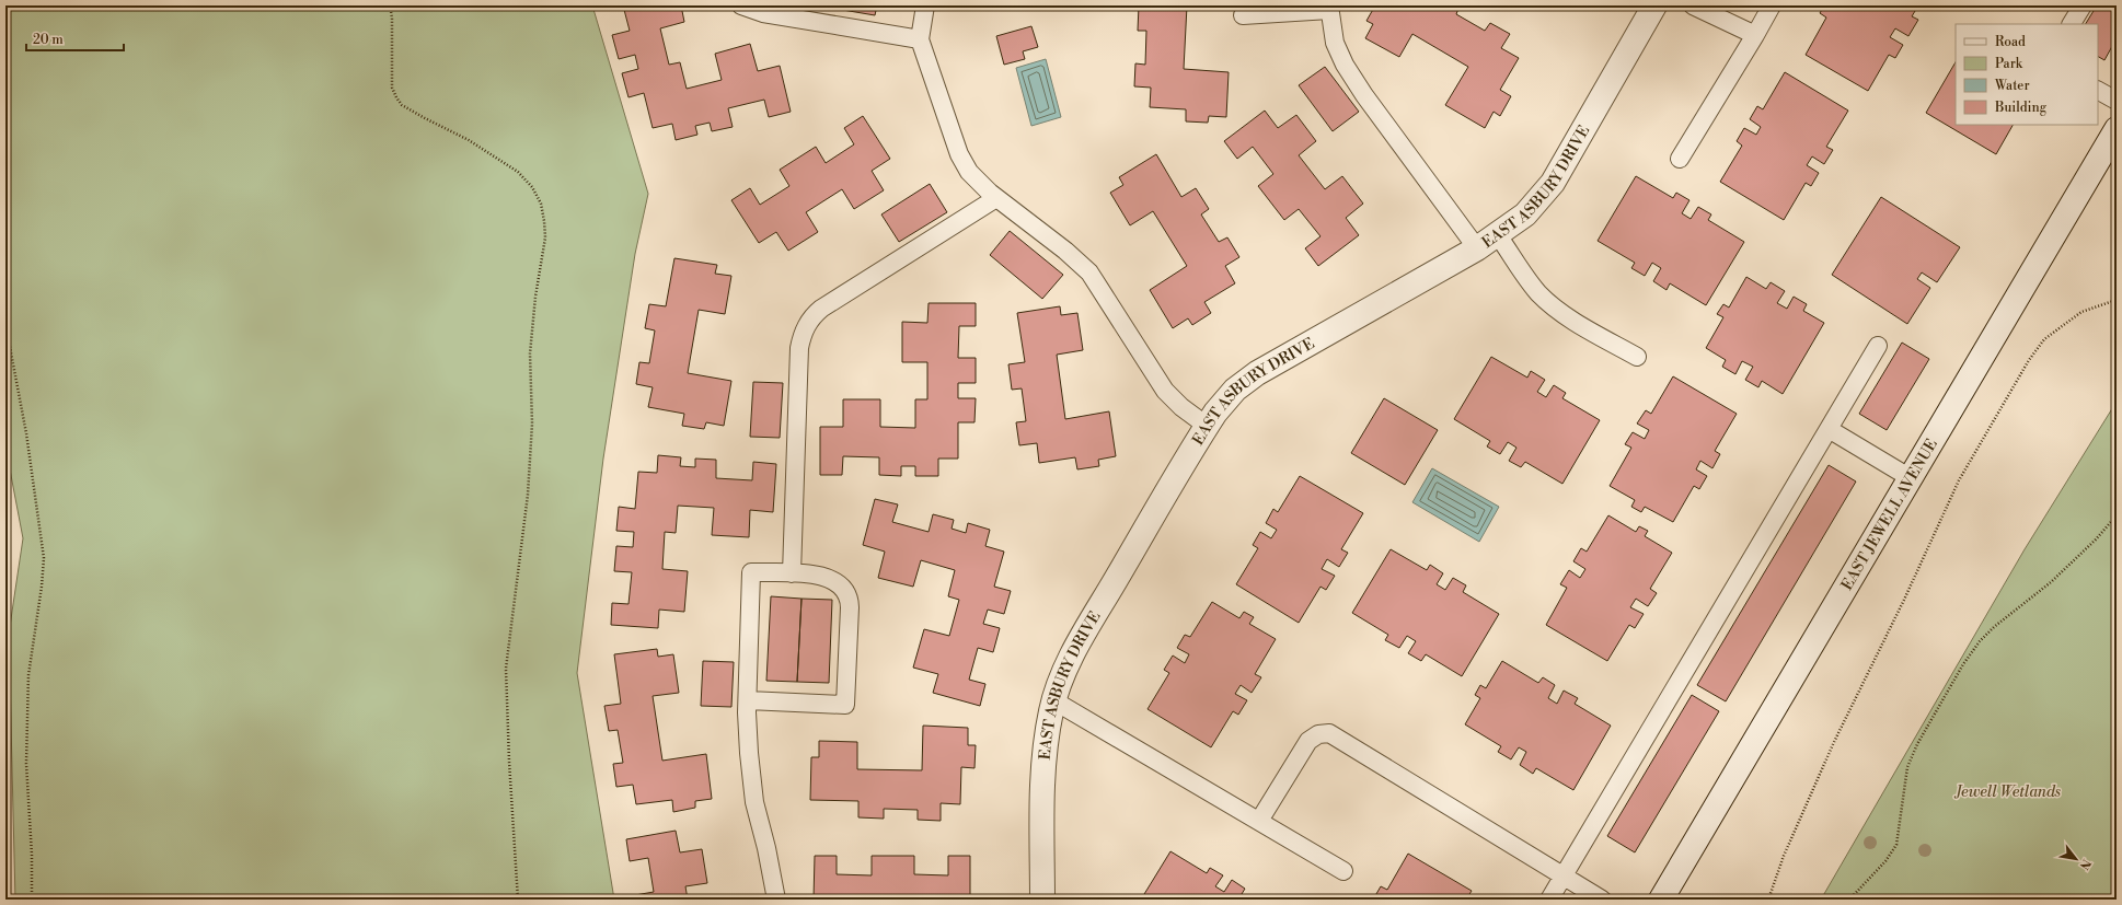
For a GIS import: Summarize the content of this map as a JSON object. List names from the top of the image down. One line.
{"streets":{"street":["EAST ASBURY DRIVE","EAST JEWELL AVENUE"]},"parks":["Jewell Wetlands"],"legend":["Road","Park","Water","Building"],"scale_bar":"20 m","north":"bottom right"}
